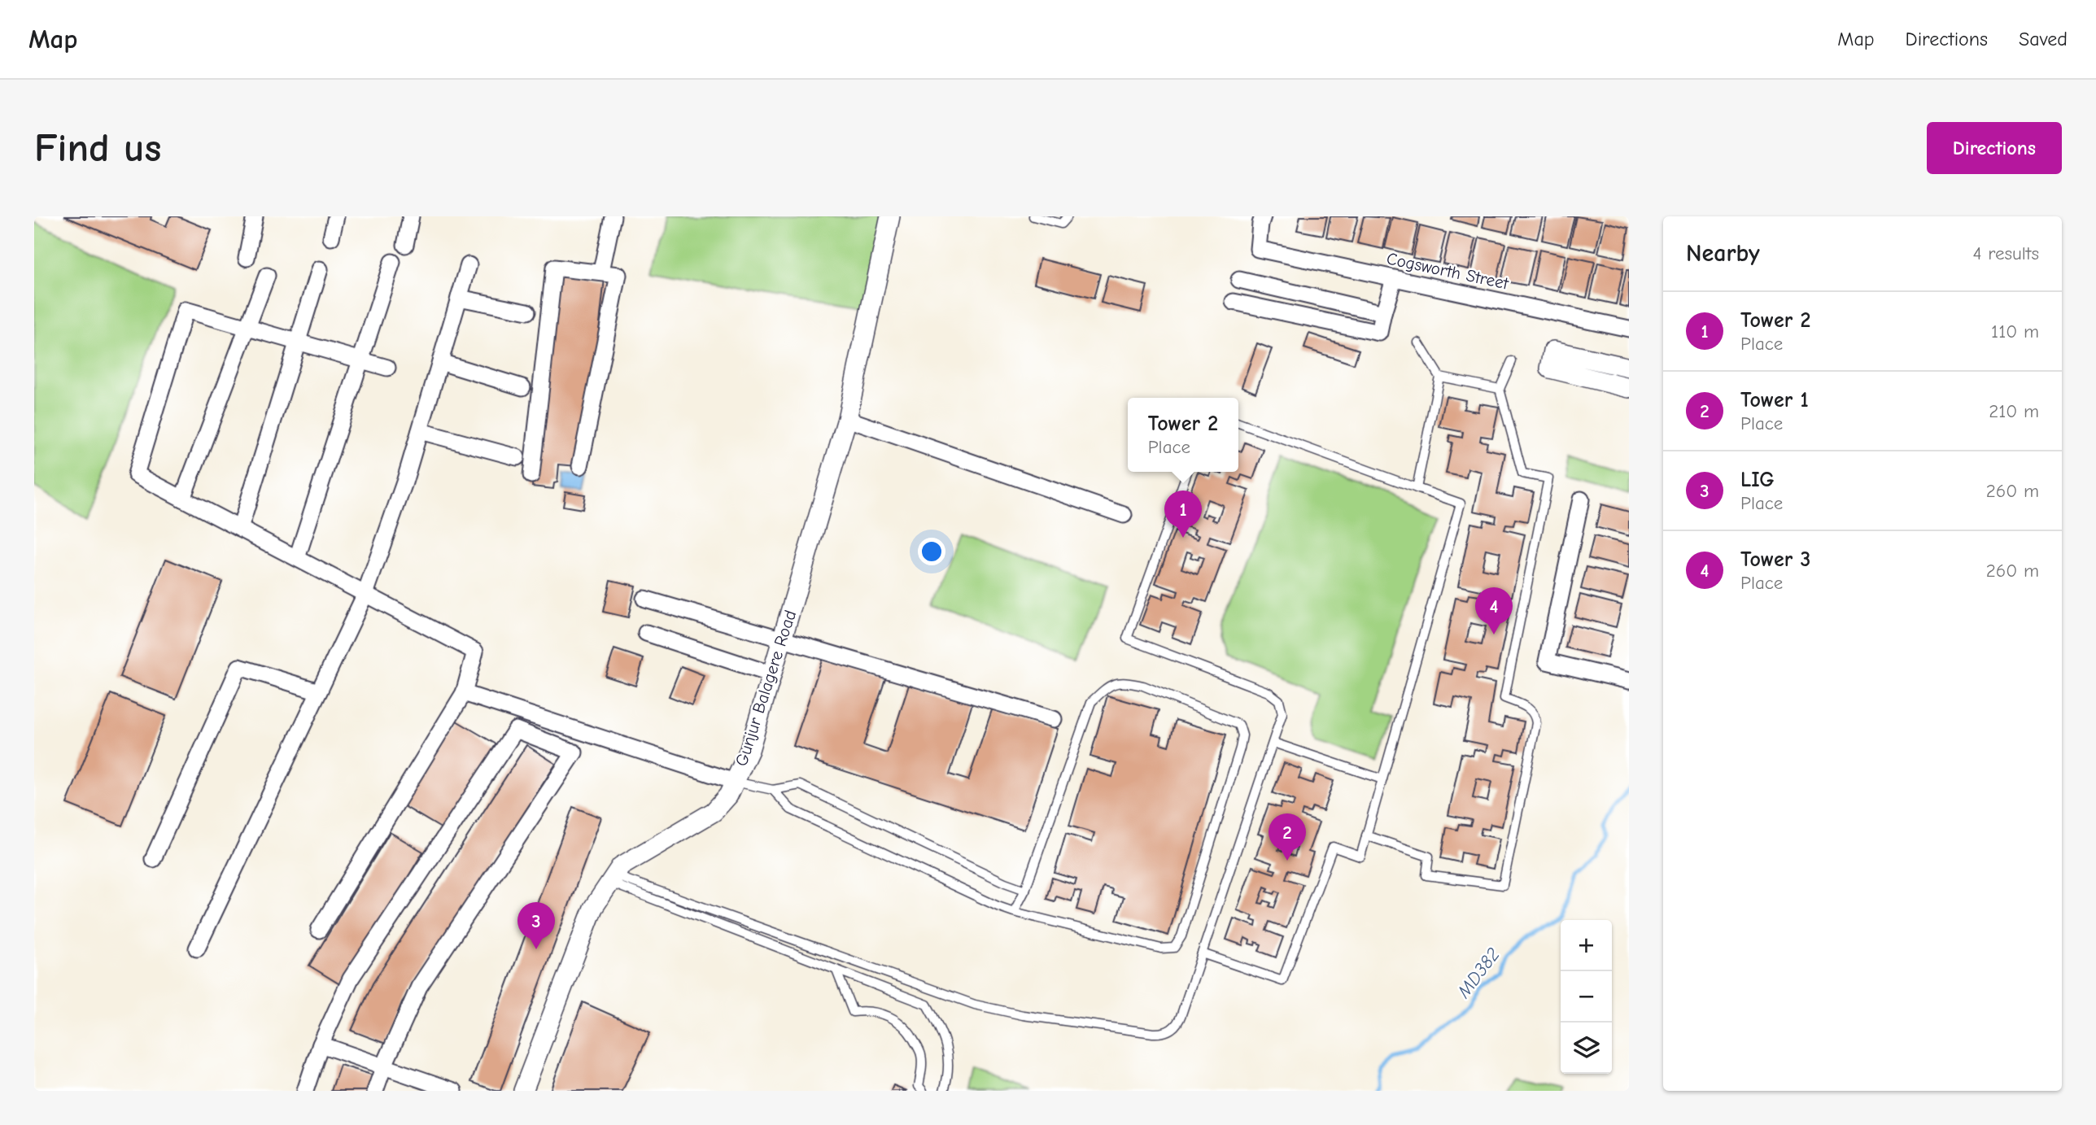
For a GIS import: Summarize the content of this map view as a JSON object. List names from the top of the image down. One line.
{"streets":{"street":["Cogsworth Street","Gunjur Balagere Road"]},"water":["MD382"],"page":{"header":"Map","nav":["Map","Directions","Saved"],"buttons":"Directions","title":"Find us","heading":["Nearby","4 results"],"list":[{"mark":"1","name":"Tower 2","note":"Place","value":"110 m"},{"mark":"2","name":"Tower 1","note":"Place","value":"210 m"},{"mark":"3","name":"LIG","note":"Place","value":"260 m"},{"mark":"4","name":"Tower 3","note":"Place","value":"260 m"}],"popup":["Tower 2","Place"],"pins":["1","4","2","3"],"map_buttons":["+","−"]}}
